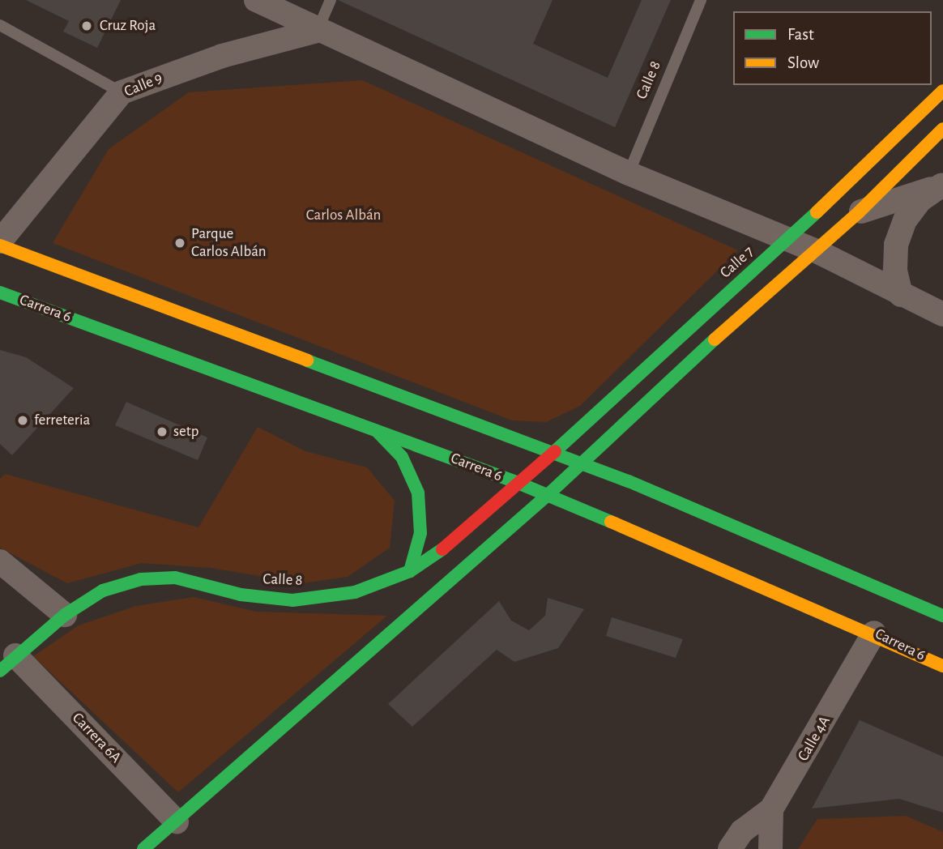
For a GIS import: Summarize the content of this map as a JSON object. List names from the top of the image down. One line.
{"streets":{"main road":["Calle 8","Calle 7","Carrera 6"],"street":["Calle 9","Carrera 6A","Calle 4A"]},"crossings":[["Calle 8","Calle 7"],["Calle 8","Carrera 6"],["Calle 8","Carrera 6A"],["Carrera 6","Calle 4A"]],"parks":["Carlos Albán"],"places":["Cruz Roja","Parque Carlos Albán","ferreteria","setp"],"legend":["Fast","Slow"]}
